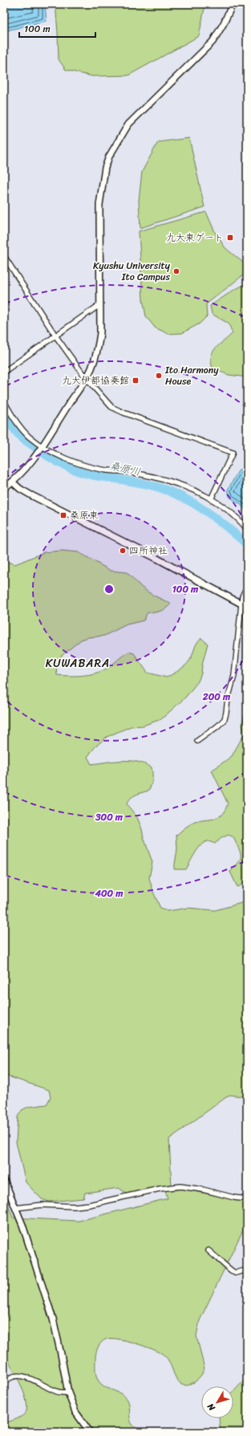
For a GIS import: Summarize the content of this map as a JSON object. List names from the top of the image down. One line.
{"districts":["KUWABARA"],"water":["桑原川"],"places":{"transit":["九大東ゲート","九大伊都協奏館","桑原東"],"other":["Kyushu University Ito Campus","Ito Harmony House","四所神社"]},"scale_bar":"100 m","north":"bottom left","rings":["100 m","200 m","300 m","400 m"]}
